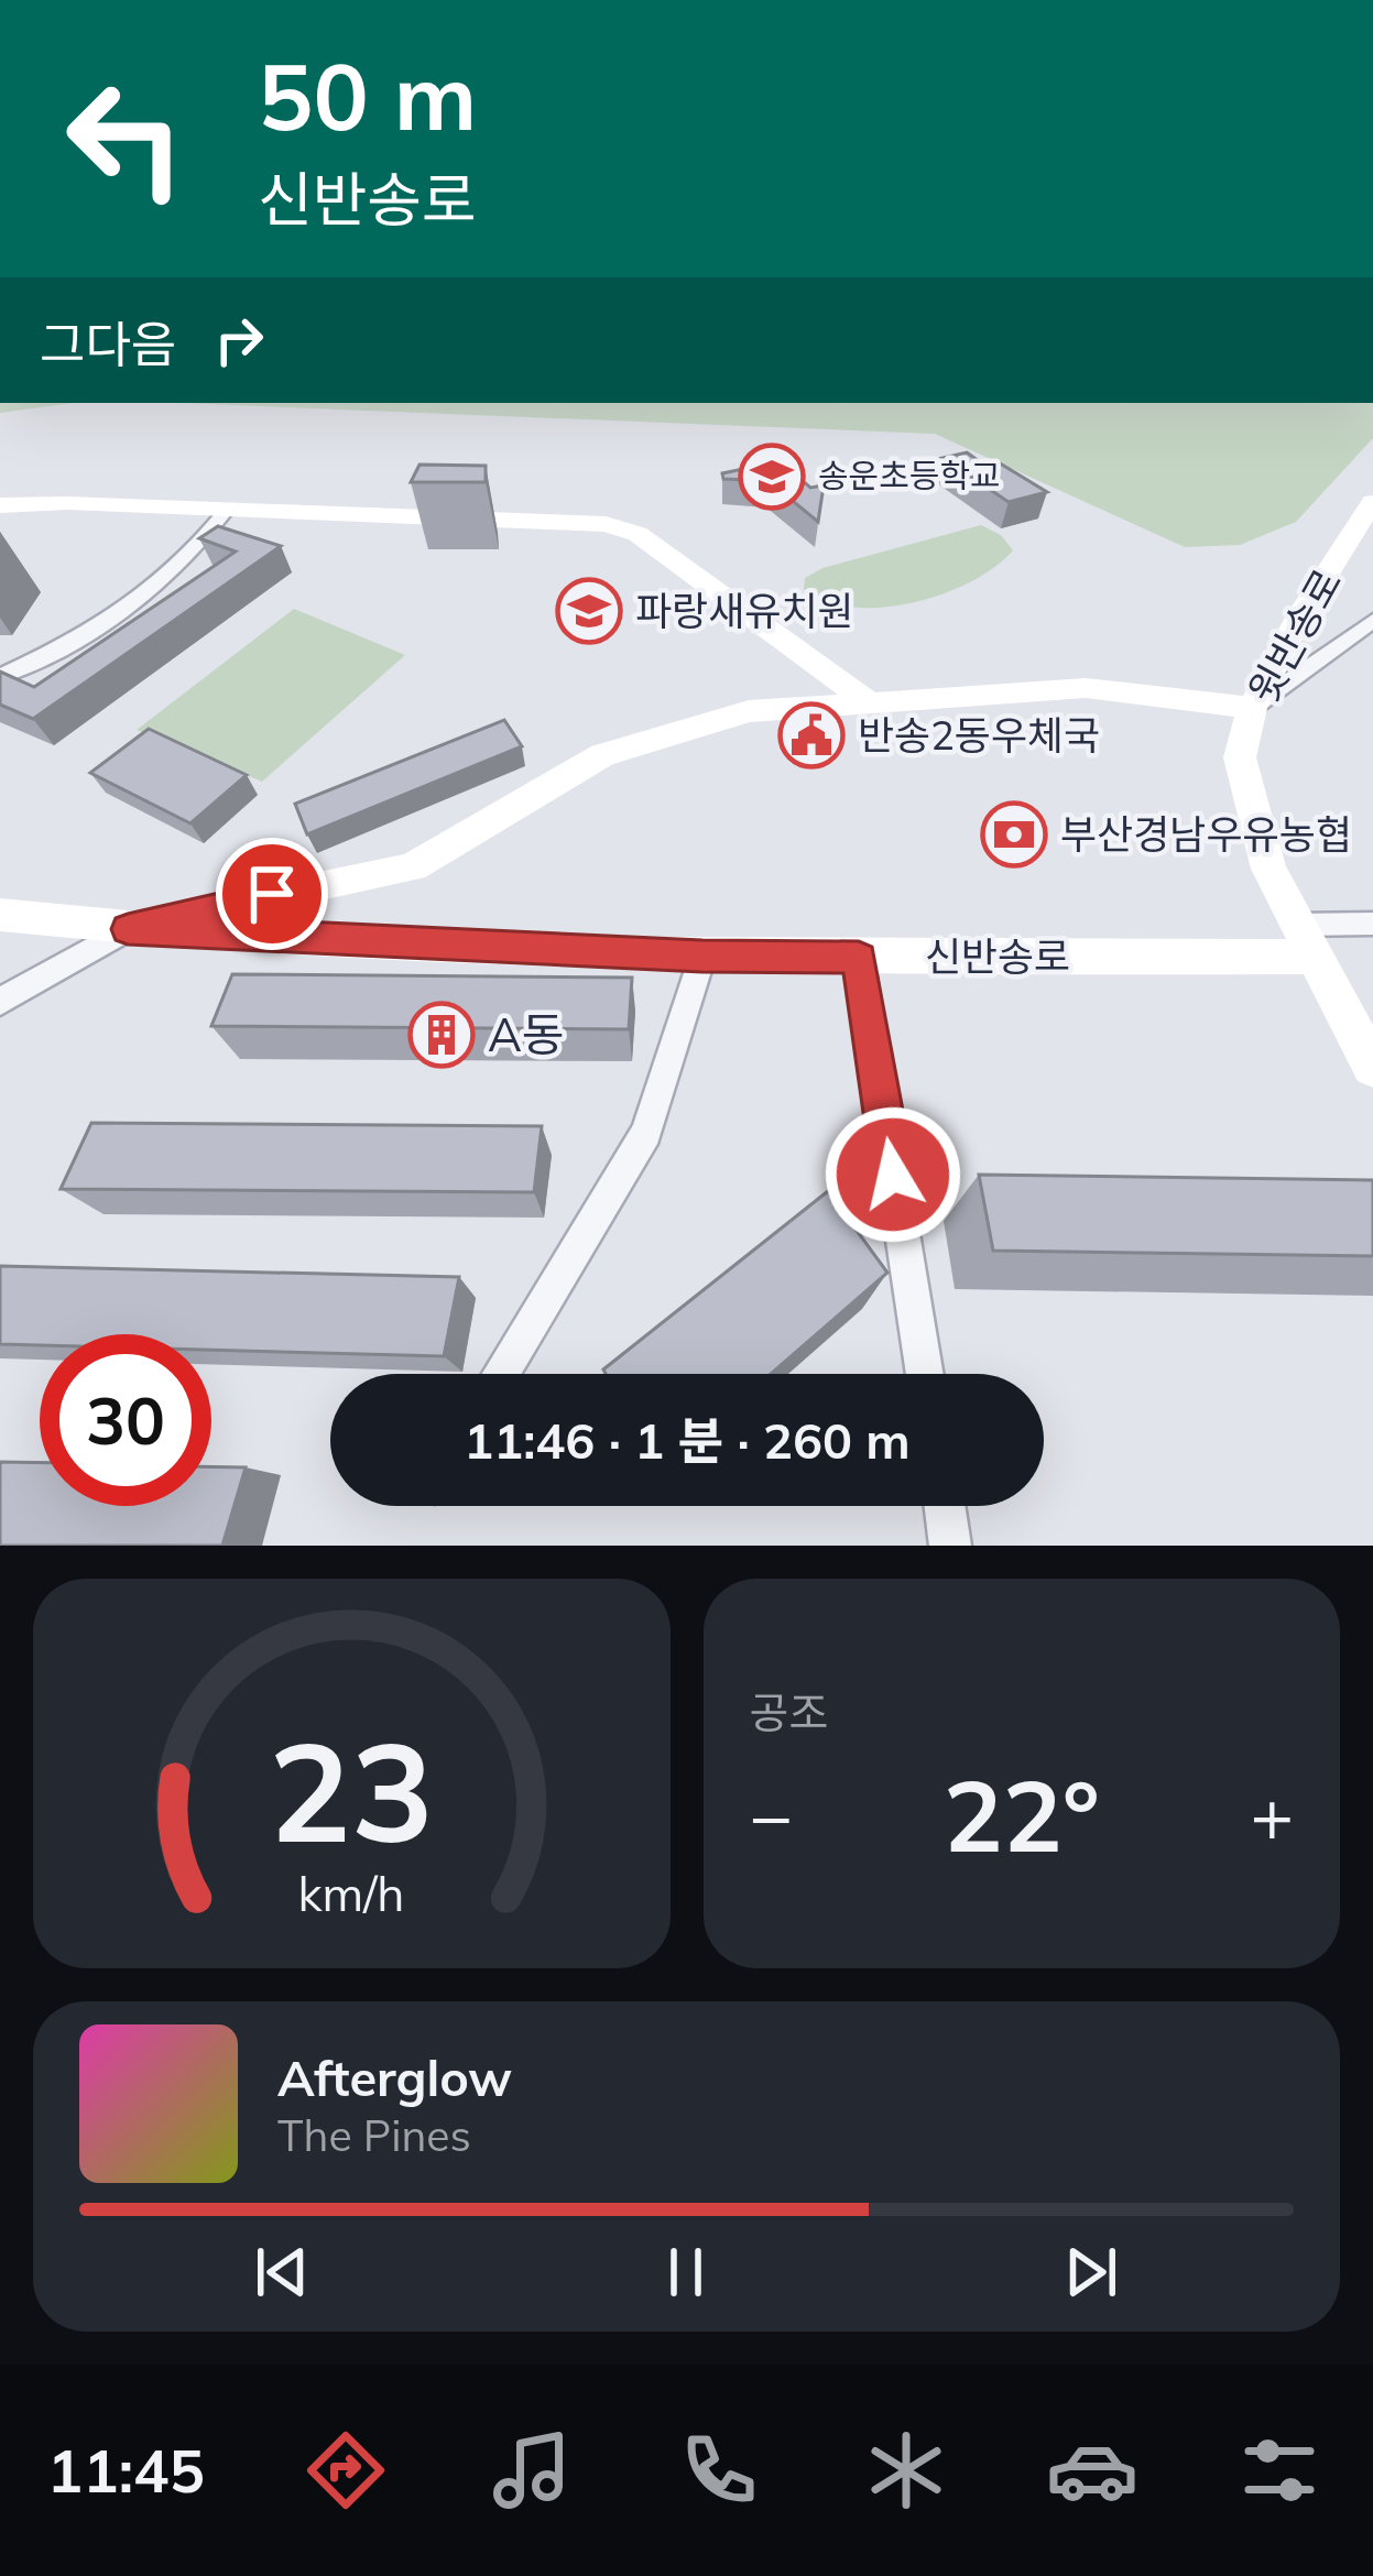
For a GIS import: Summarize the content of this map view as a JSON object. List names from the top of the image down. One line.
{"streets":{"main road":["윗반송로","신반송로"]},"crossings":[["윗반송로","신반송로"]],"places":{"school or university":["송운초등학교","파랑새유치원"],"public building":["반송2동우체국"],"bank":["부산경남우유농협"],"building":["A동"]},"page":{"turn":["50 m","신반송로"],"then":"그다음","limit":"30","trip":"11:46 · 1 분 · 260 m","tile":"공조","heat":["−","22°","+"],"song":["Afterglow","The Pines"],"tabs":"11:45","gauge":["23","km/h"]}}
